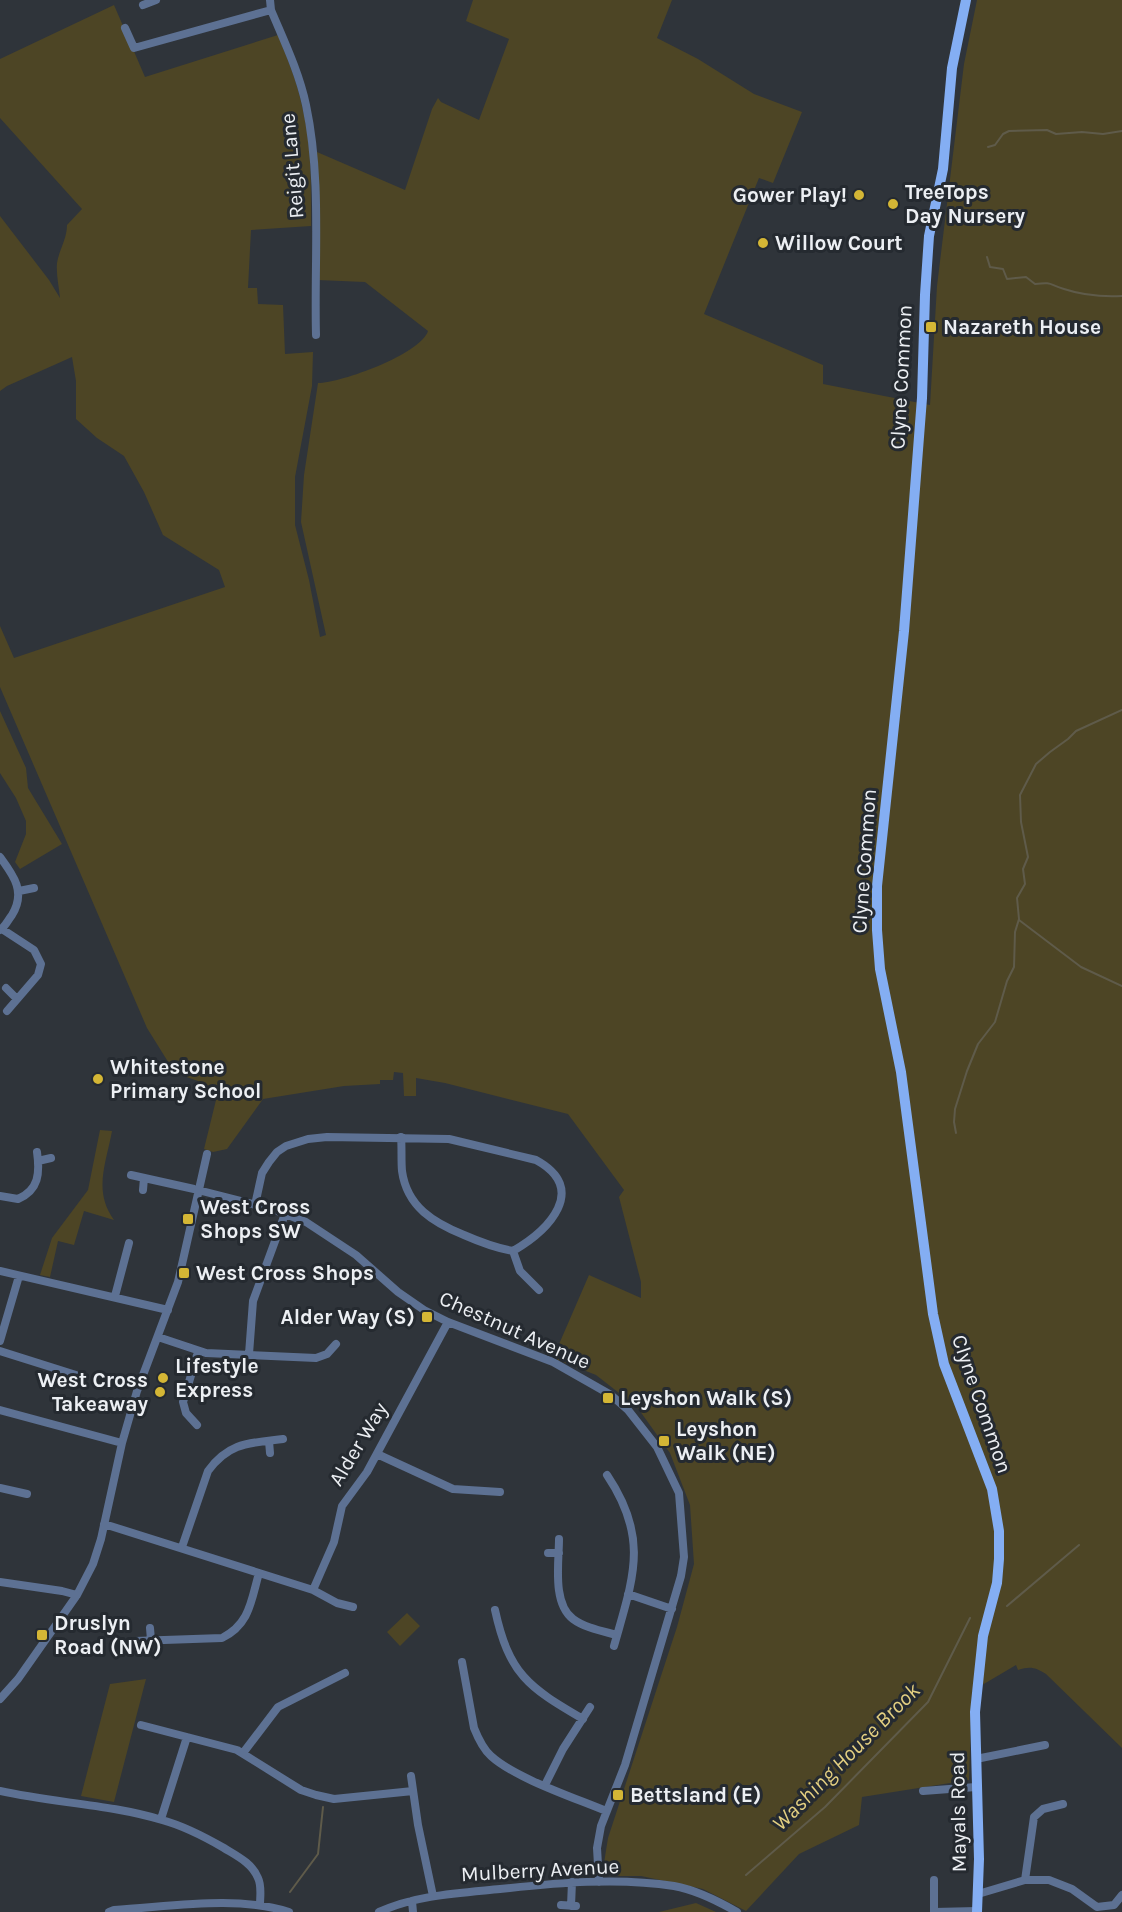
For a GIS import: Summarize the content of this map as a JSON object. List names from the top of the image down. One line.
{"streets":{"main road":["Clyne Common","Mayals Road"],"street":["Reigit Lane","Chestnut Avenue","Alder Way","Mulberry Avenue"]},"crossings":[["Clyne Common","Mayals Road"],["Chestnut Avenue","Alder Way"],["Chestnut Avenue","Mulberry Avenue"]],"water":["Washing House Brook"],"places":{"other":["Gower Play!","TreeTops Day Nursery","Willow Court","Whitestone Primary School","Lifestyle Express","West Cross Takeaway"],"transit":["Nazareth House","West Cross Shops SW","West Cross Shops","Alder Way (S)","Leyshon Walk (S)","Leyshon Walk (NE)","Druslyn Road (NW)","Bettsland (E)"]}}
